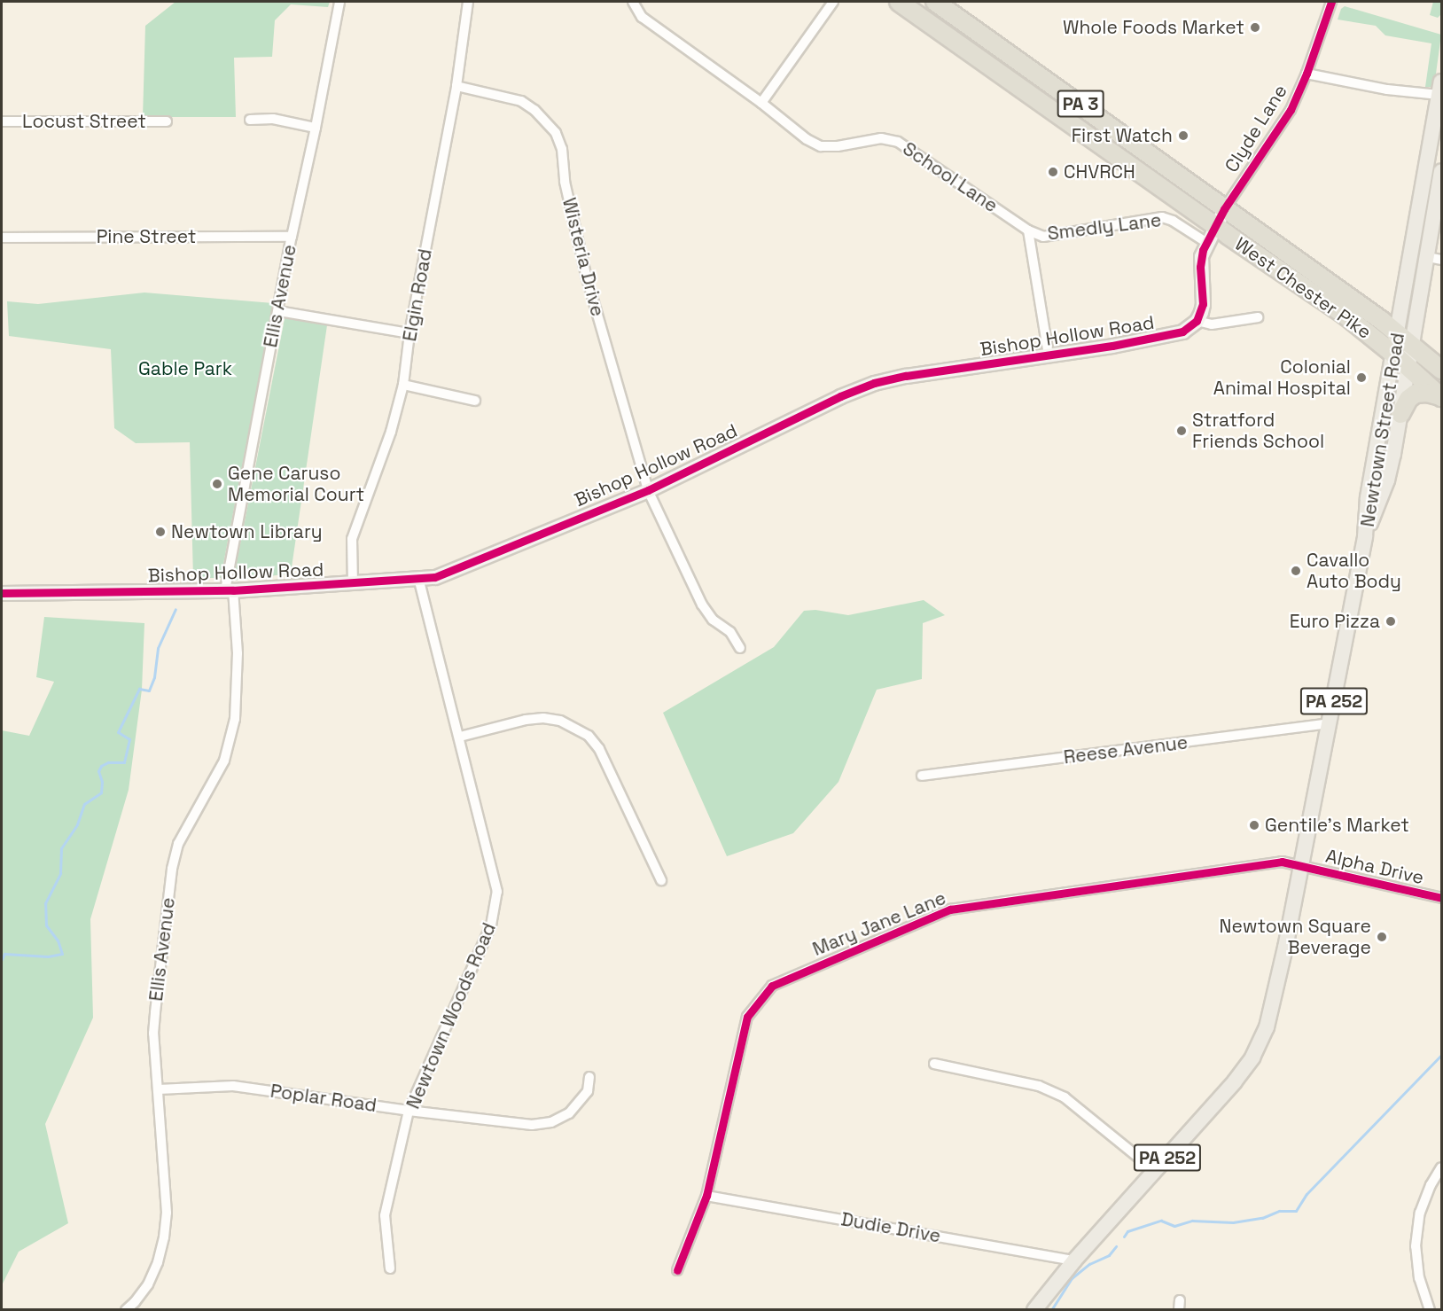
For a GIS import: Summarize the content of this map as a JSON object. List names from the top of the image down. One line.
{"streets":{"highway":["PA 3","West Chester Pike"],"main road":["Newtown Street Road","PA 252"],"street":["Locust Street","Clyde Lane","School Lane","Smedly Lane","Pine Street","Wisteria Drive","Elgin Road","Ellis Avenue","Bishop Hollow Road","Reese Avenue","Alpha Drive","Mary Jane Lane","Newtown Woods Road","Poplar Road","Dudie Drive"]},"crossings":[["Clyde Lane","West Chester Pike"],["School Lane","Smedly Lane"],["Pine Street","Ellis Avenue"],["Wisteria Drive","Elgin Road"],["Wisteria Drive","Bishop Hollow Road"],["West Chester Pike","Newtown Street Road"],["Elgin Road","Bishop Hollow Road"],["Ellis Avenue","Bishop Hollow Road"],["Ellis Avenue","Poplar Road"],["Bishop Hollow Road","Newtown Woods Road"],["Newtown Street Road","PA 252"],["PA 252","Reese Avenue"],["PA 252","Alpha Drive"],["PA 252","Mary Jane Lane"],["PA 252","Dudie Drive"],["Alpha Drive","Mary Jane Lane"],["Mary Jane Lane","Dudie Drive"],["Newtown Woods Road","Poplar Road"]],"parks":["Gable Park"],"places":["Whole Foods Market","First Watch","CHVRCH","Colonial Animal Hospital","Stratford Friends School","Gene Caruso Memorial Court","Newtown Library","Cavallo Auto Body","Euro Pizza","Gentile's Market","Newtown Square Beverage"]}
